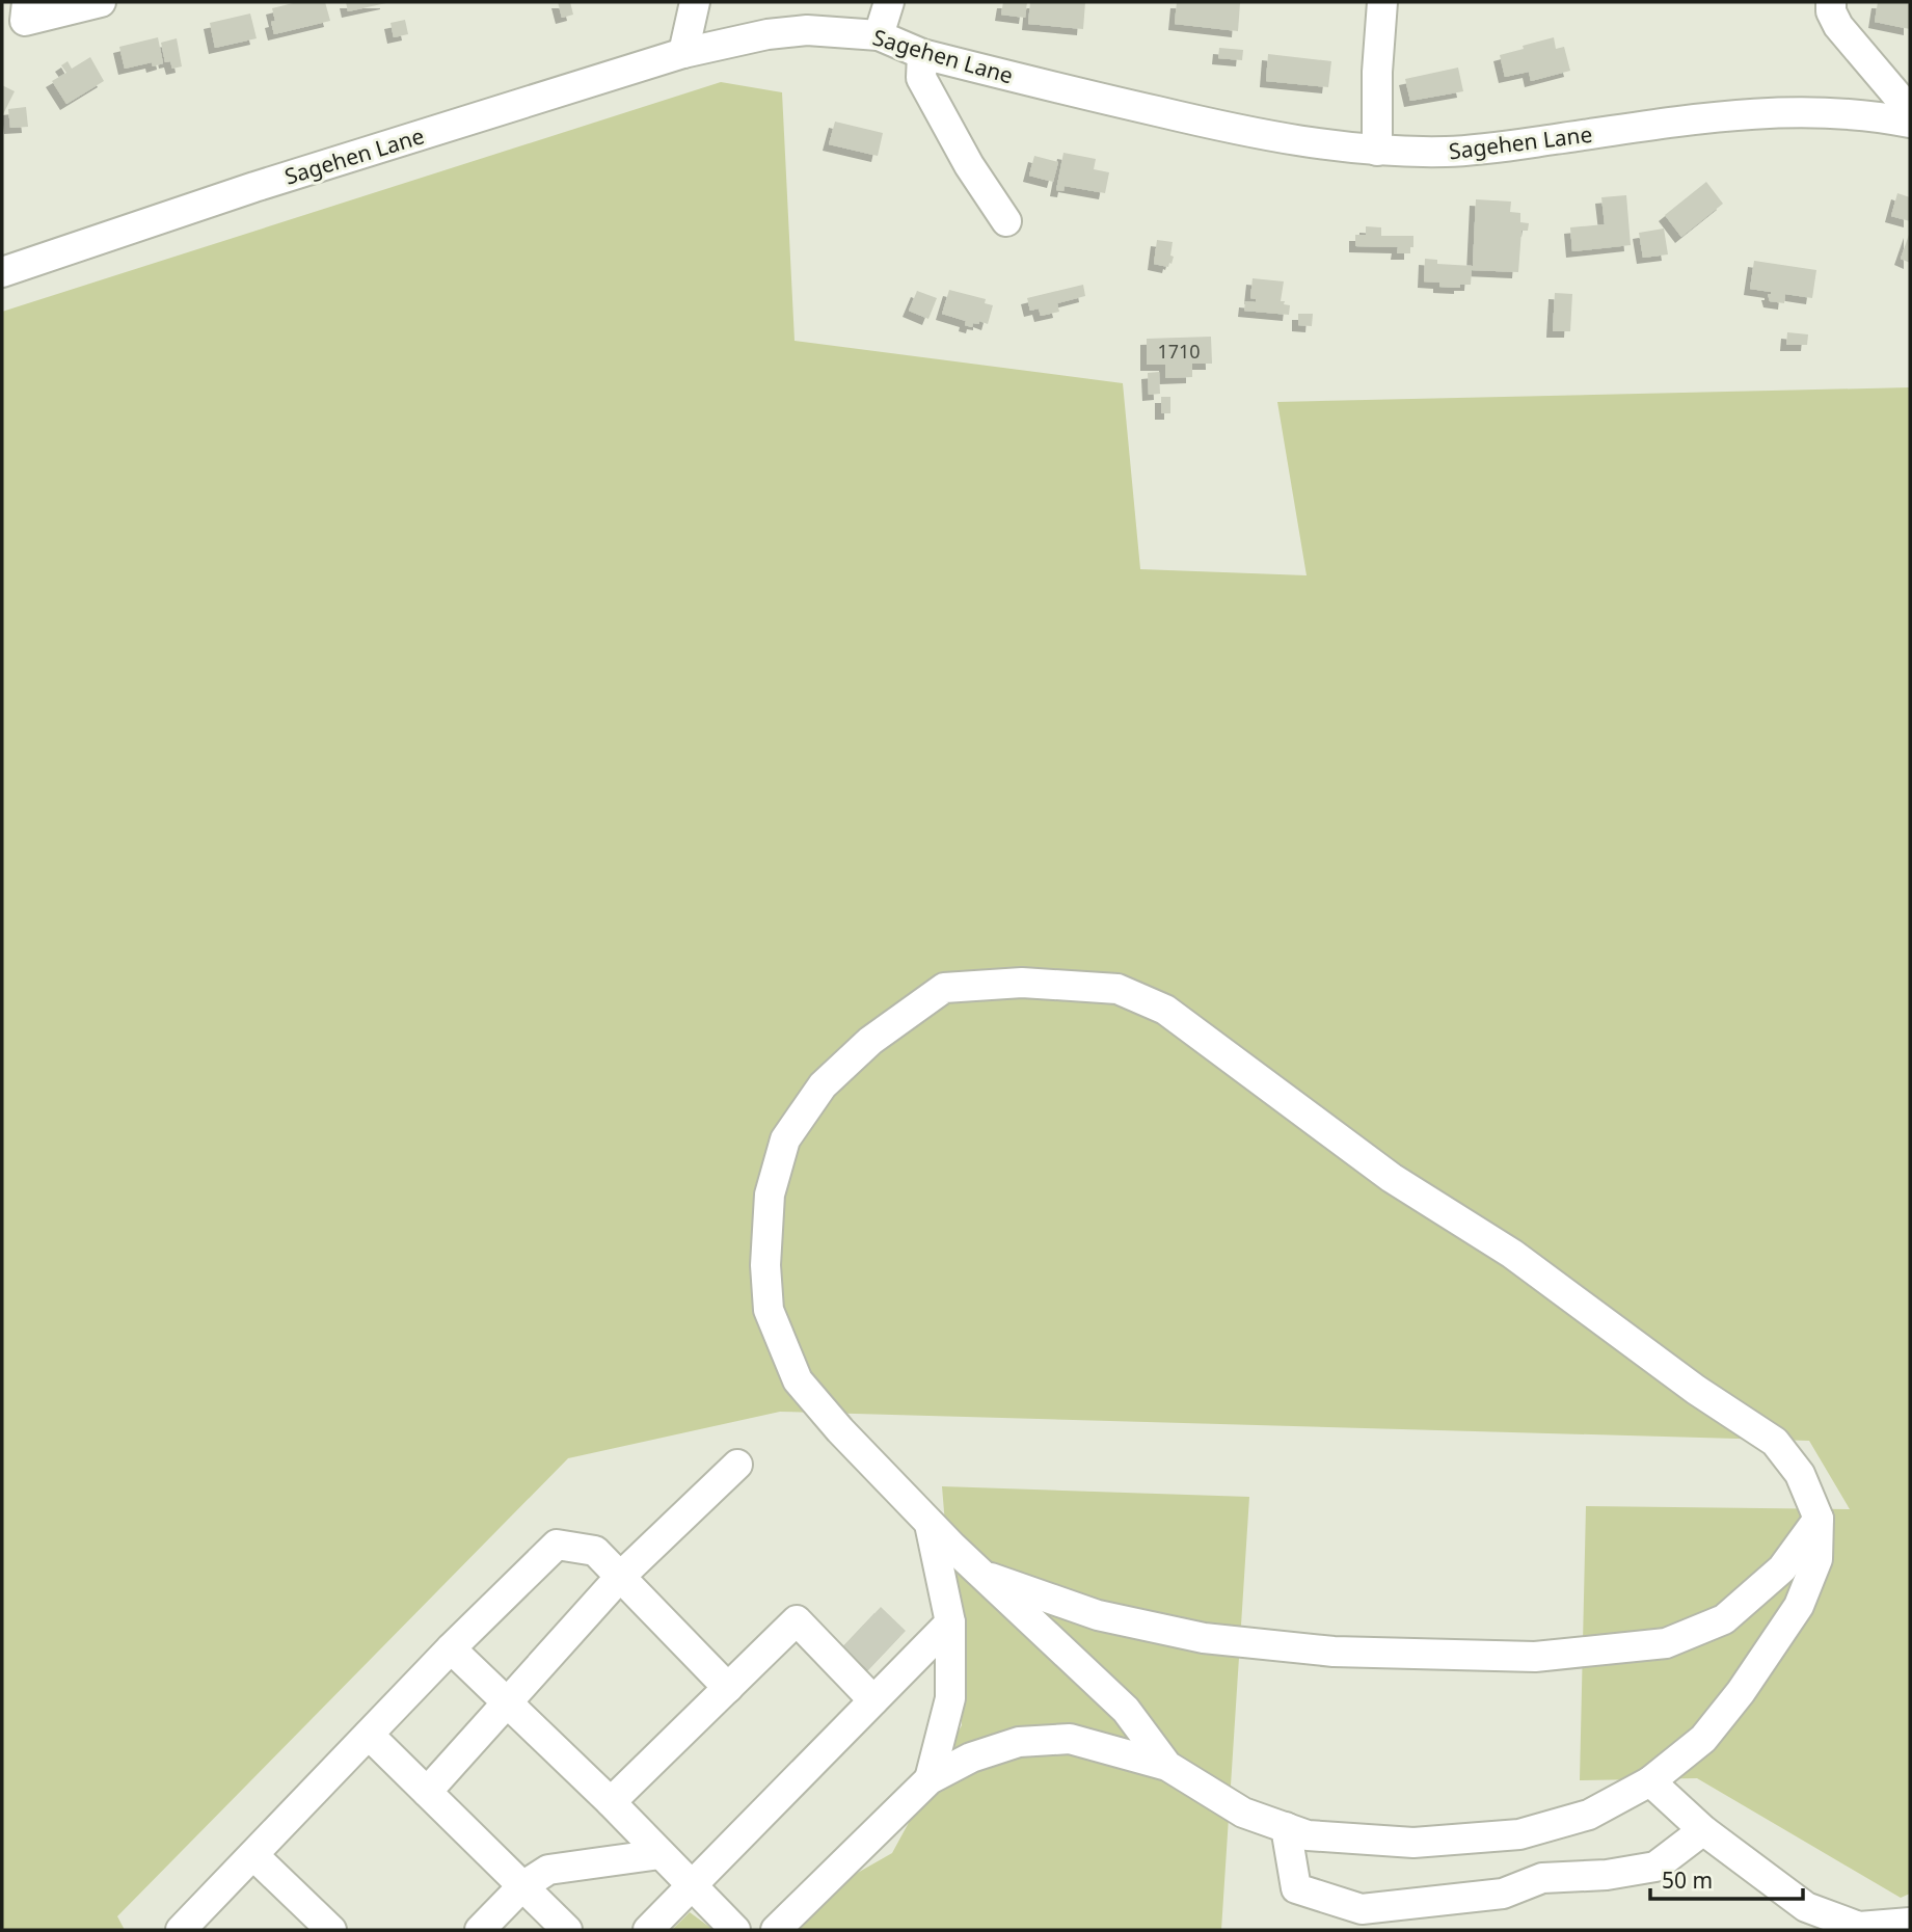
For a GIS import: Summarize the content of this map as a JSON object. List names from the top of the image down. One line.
{"streets":{"street":["Sagehen Lane"]},"house_numbers":["1710"],"scale_bar":"50 m"}
